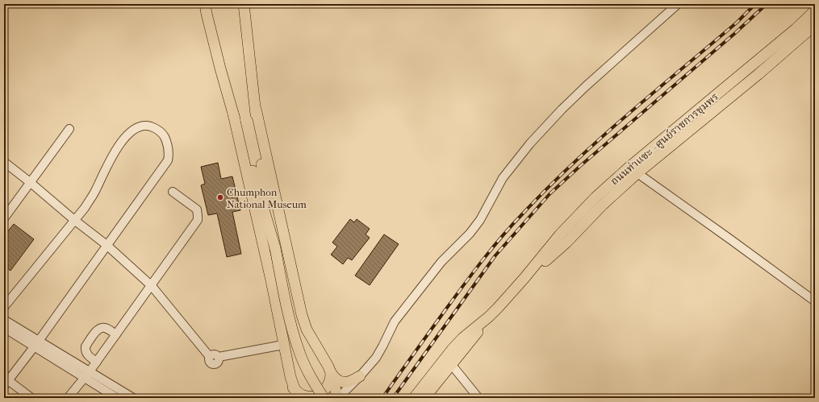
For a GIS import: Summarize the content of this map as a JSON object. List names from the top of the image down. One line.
{"streets":{"main road":["ถนนท่าแซะ - ศูนย์ราชการชุมพร"]},"places":["Chumphon National Museum"]}
